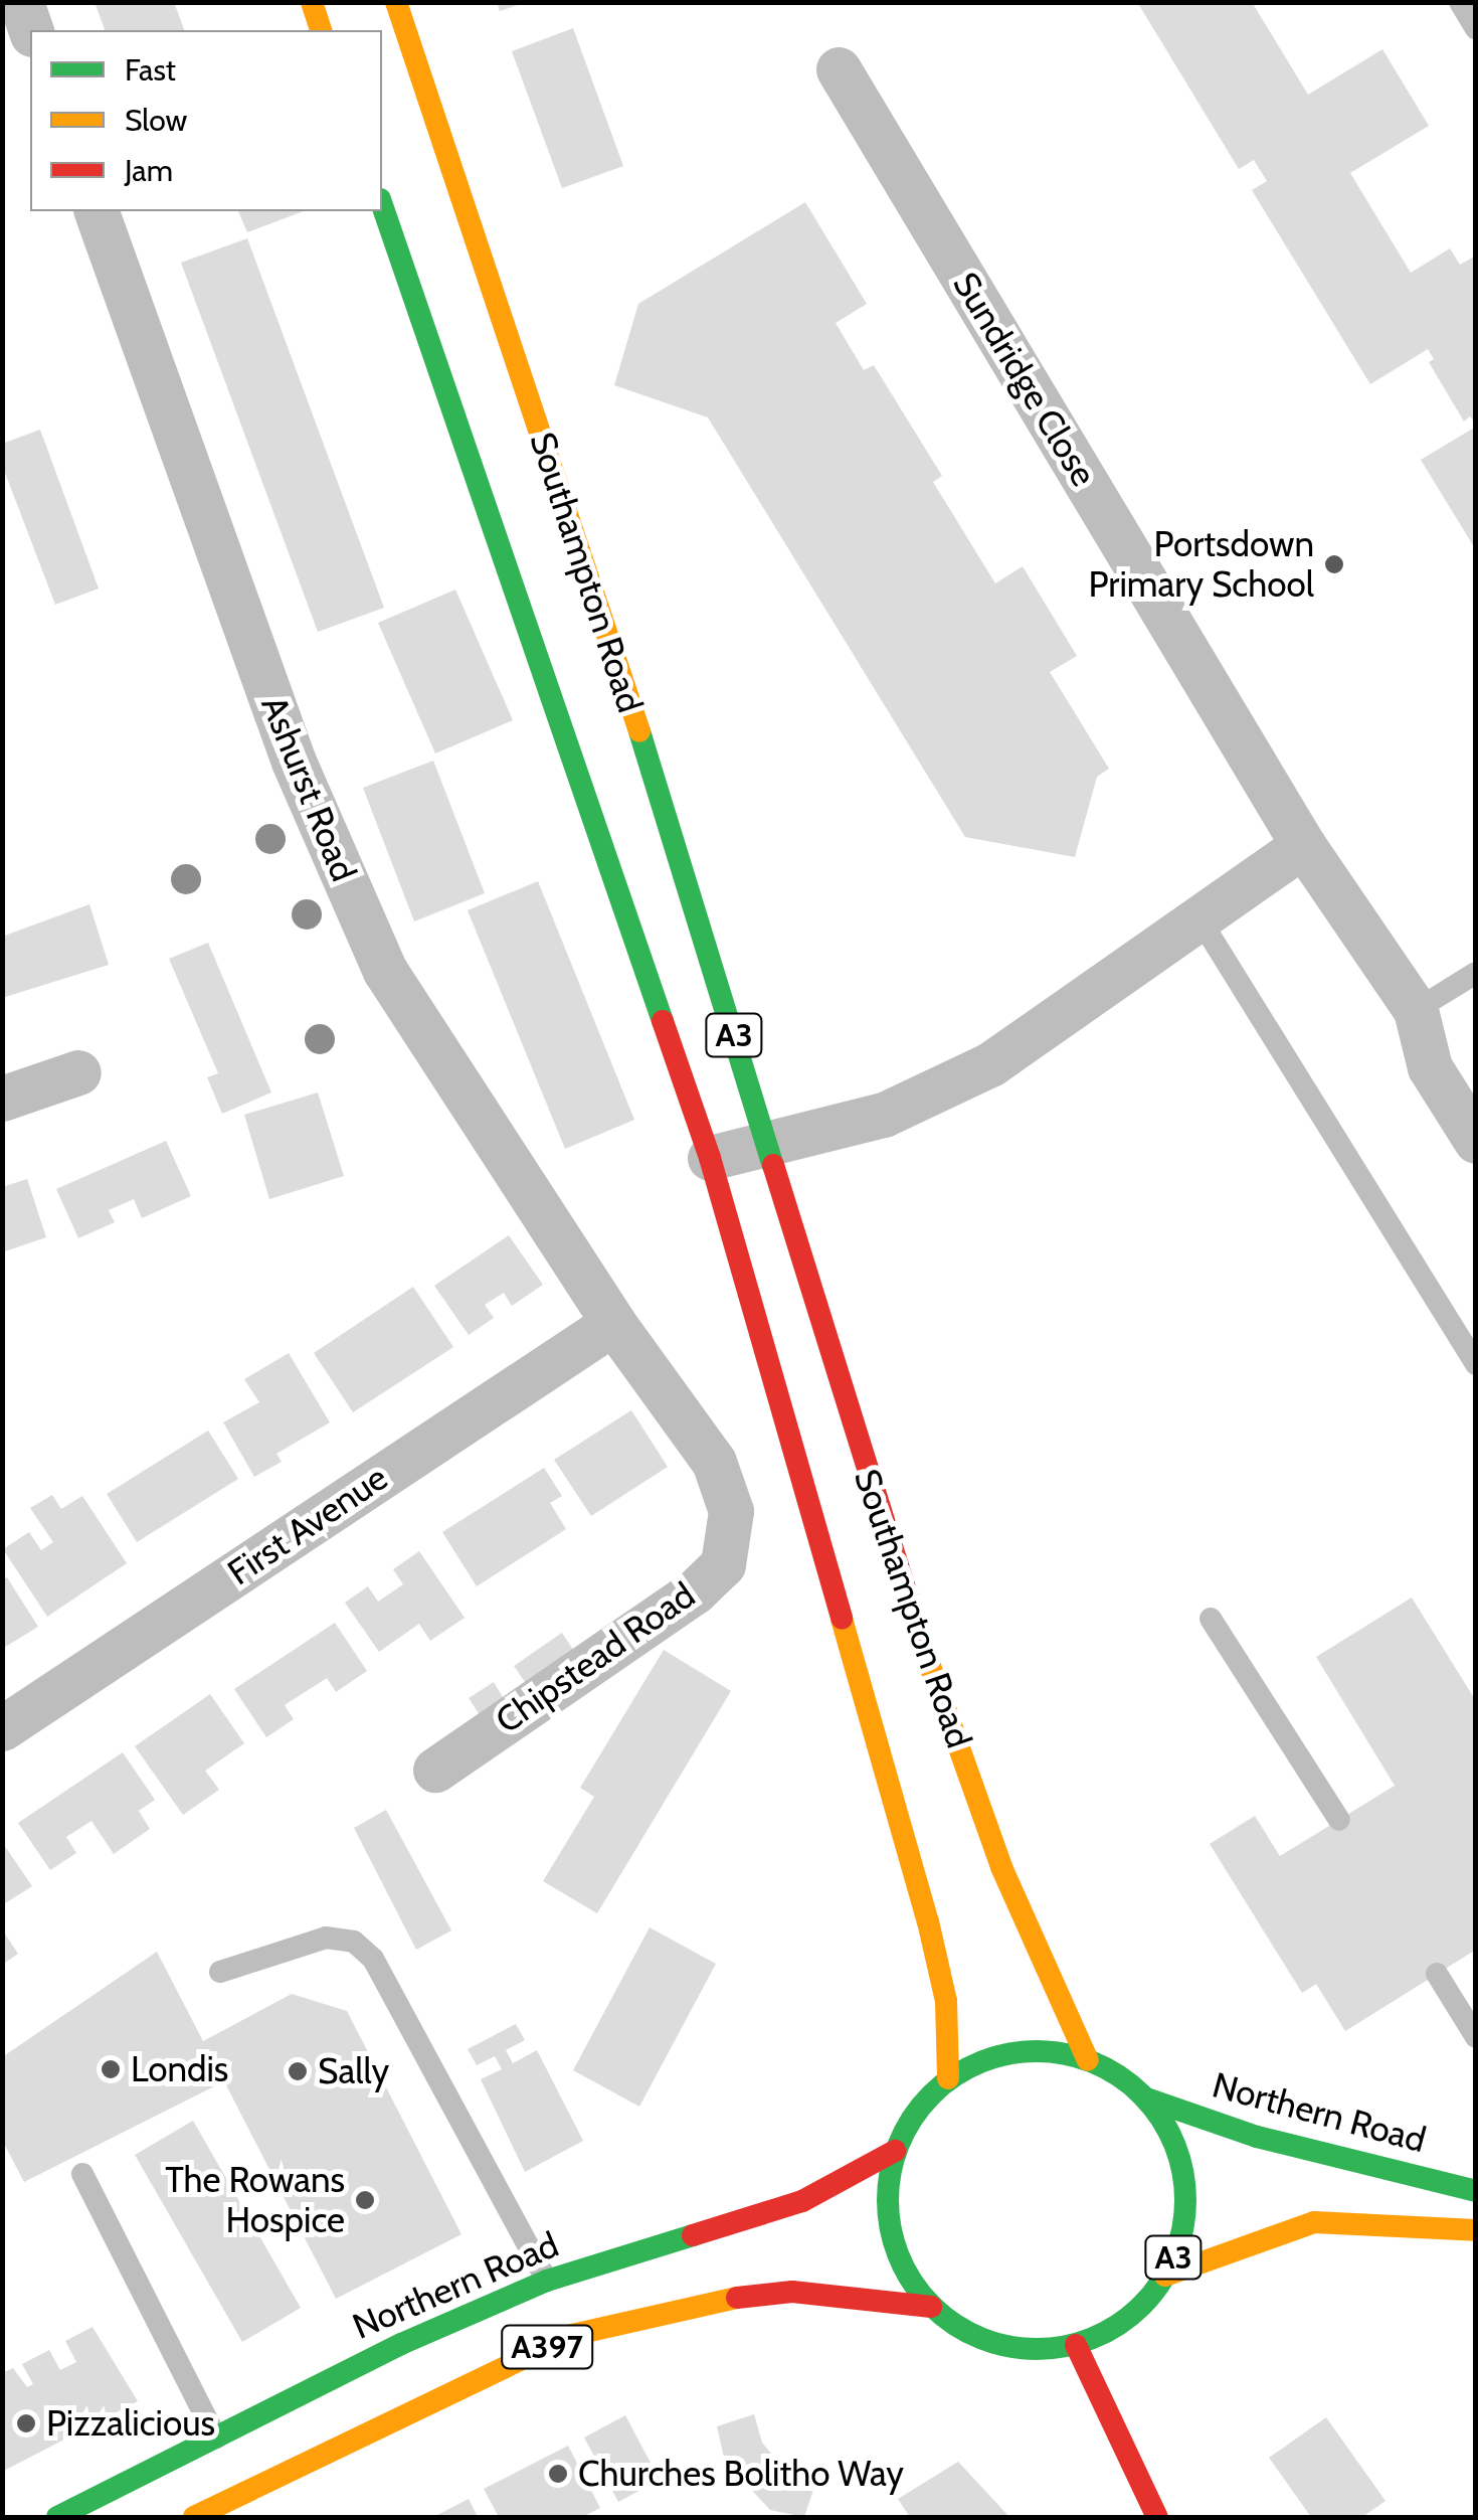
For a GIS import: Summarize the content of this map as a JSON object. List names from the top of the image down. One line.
{"streets":{"main road":["Southampton Road","A3","Northern Road","A397"],"street":["Sundridge Close","Ashurst Road","First Avenue","Chipstead Road"]},"crossings":[["Southampton Road","A3"],["Southampton Road","Northern Road"],["Southampton Road","A397"],["Ashurst Road","First Avenue"],["Ashurst Road","Chipstead Road"],["A3","Northern Road"],["A3","A397"],["First Avenue","Chipstead Road"],["Northern Road","A397"]],"places":["Portsdown Primary School","Londis","Sally","The Rowans Hospice","Pizzalicious","Churches Bolitho Way"],"legend":["Fast","Slow","Jam"]}
